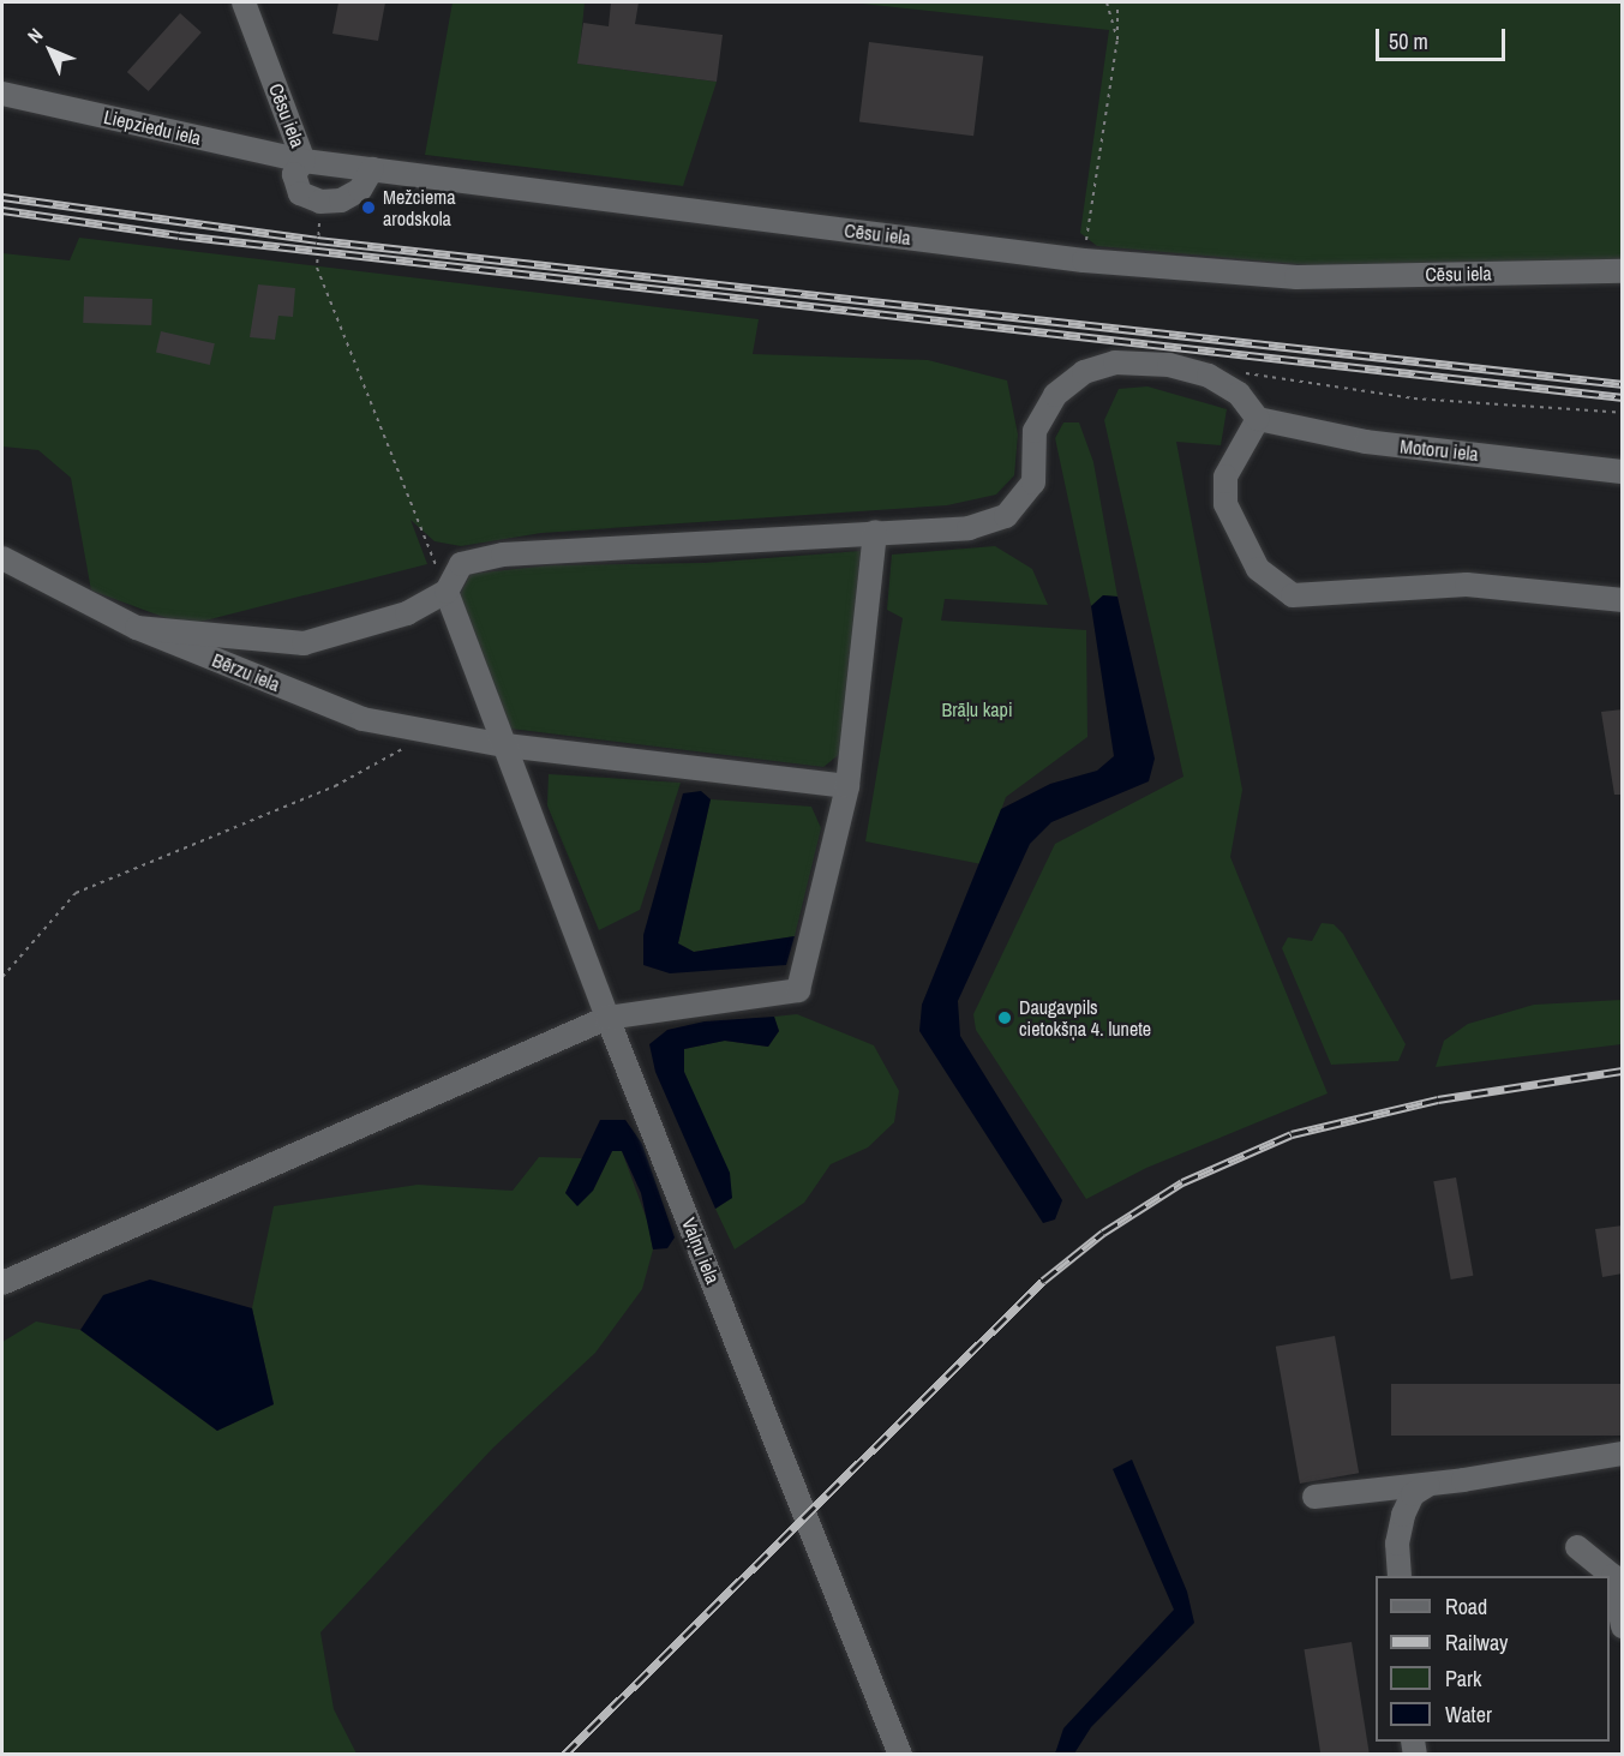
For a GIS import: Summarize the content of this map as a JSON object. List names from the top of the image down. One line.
{"streets":{"street":["Cēsu iela","Liepziedu iela","Motoru iela","Bērzu iela","Vaļņu iela"]},"crossings":[["Cēsu iela","Liepziedu iela"],["Bērzu iela","Vaļņu iela"]],"parks":["Brāļu kapi"],"places":["Mežciema arodskola","Daugavpils cietokšņa 4. lunete"],"legend":["Road","Railway","Park","Water"],"scale_bar":"50 m","north":"top left"}
